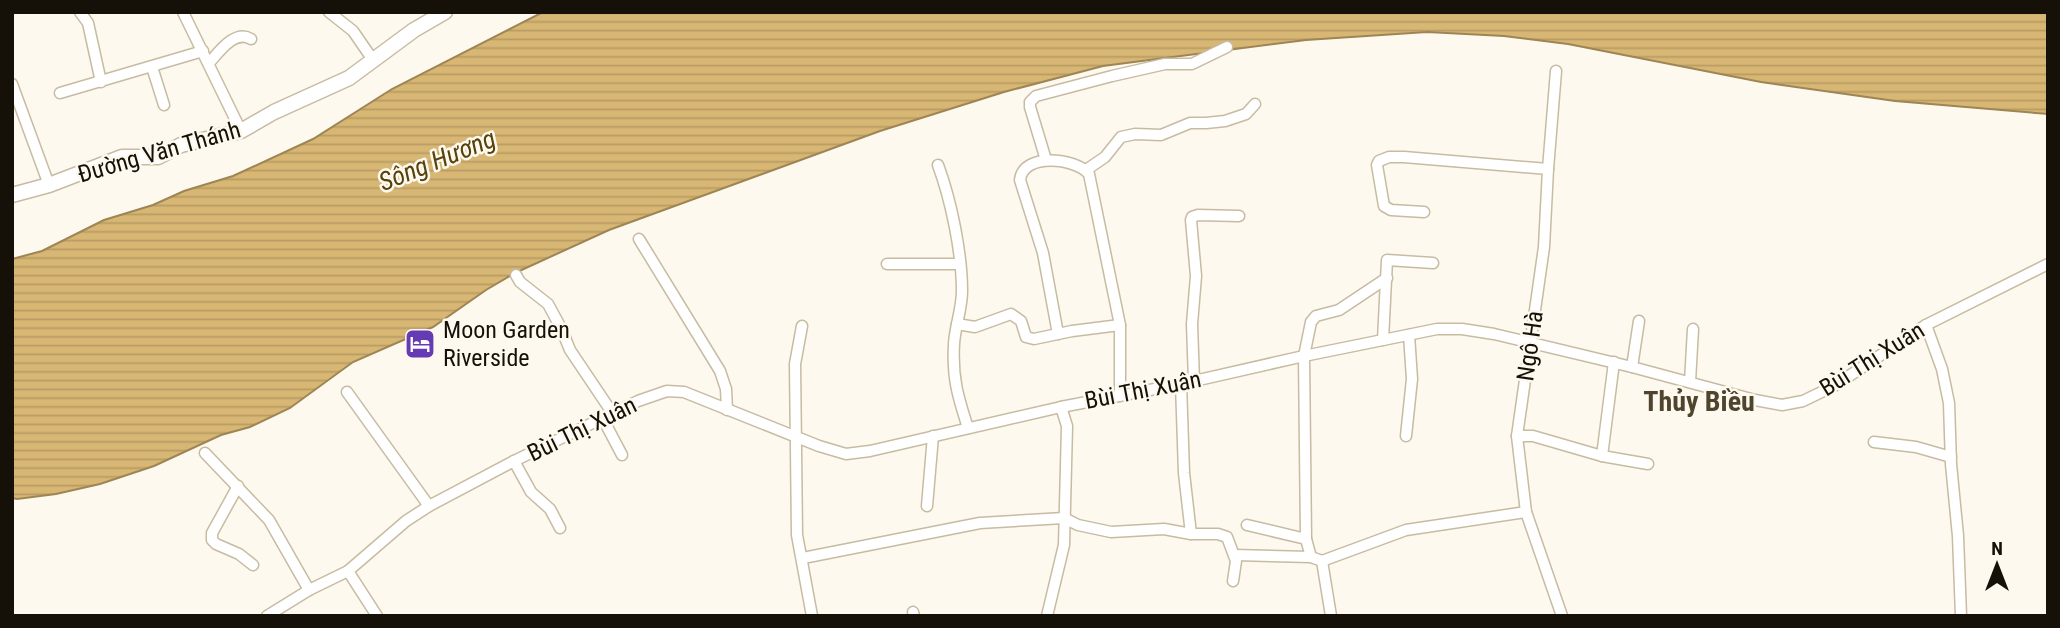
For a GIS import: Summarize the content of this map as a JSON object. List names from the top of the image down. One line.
{"streets":{"main road":["Đường Văn Thánh"],"street":["Ngô Hà","Bùi Thị Xuân"]},"crossings":[["Ngô Hà","Bùi Thị Xuân"]],"districts":["Thủy Biều"],"water":["Sông Hương"],"places":{"hotel":["Moon Garden Riverside"]},"north":"top"}
